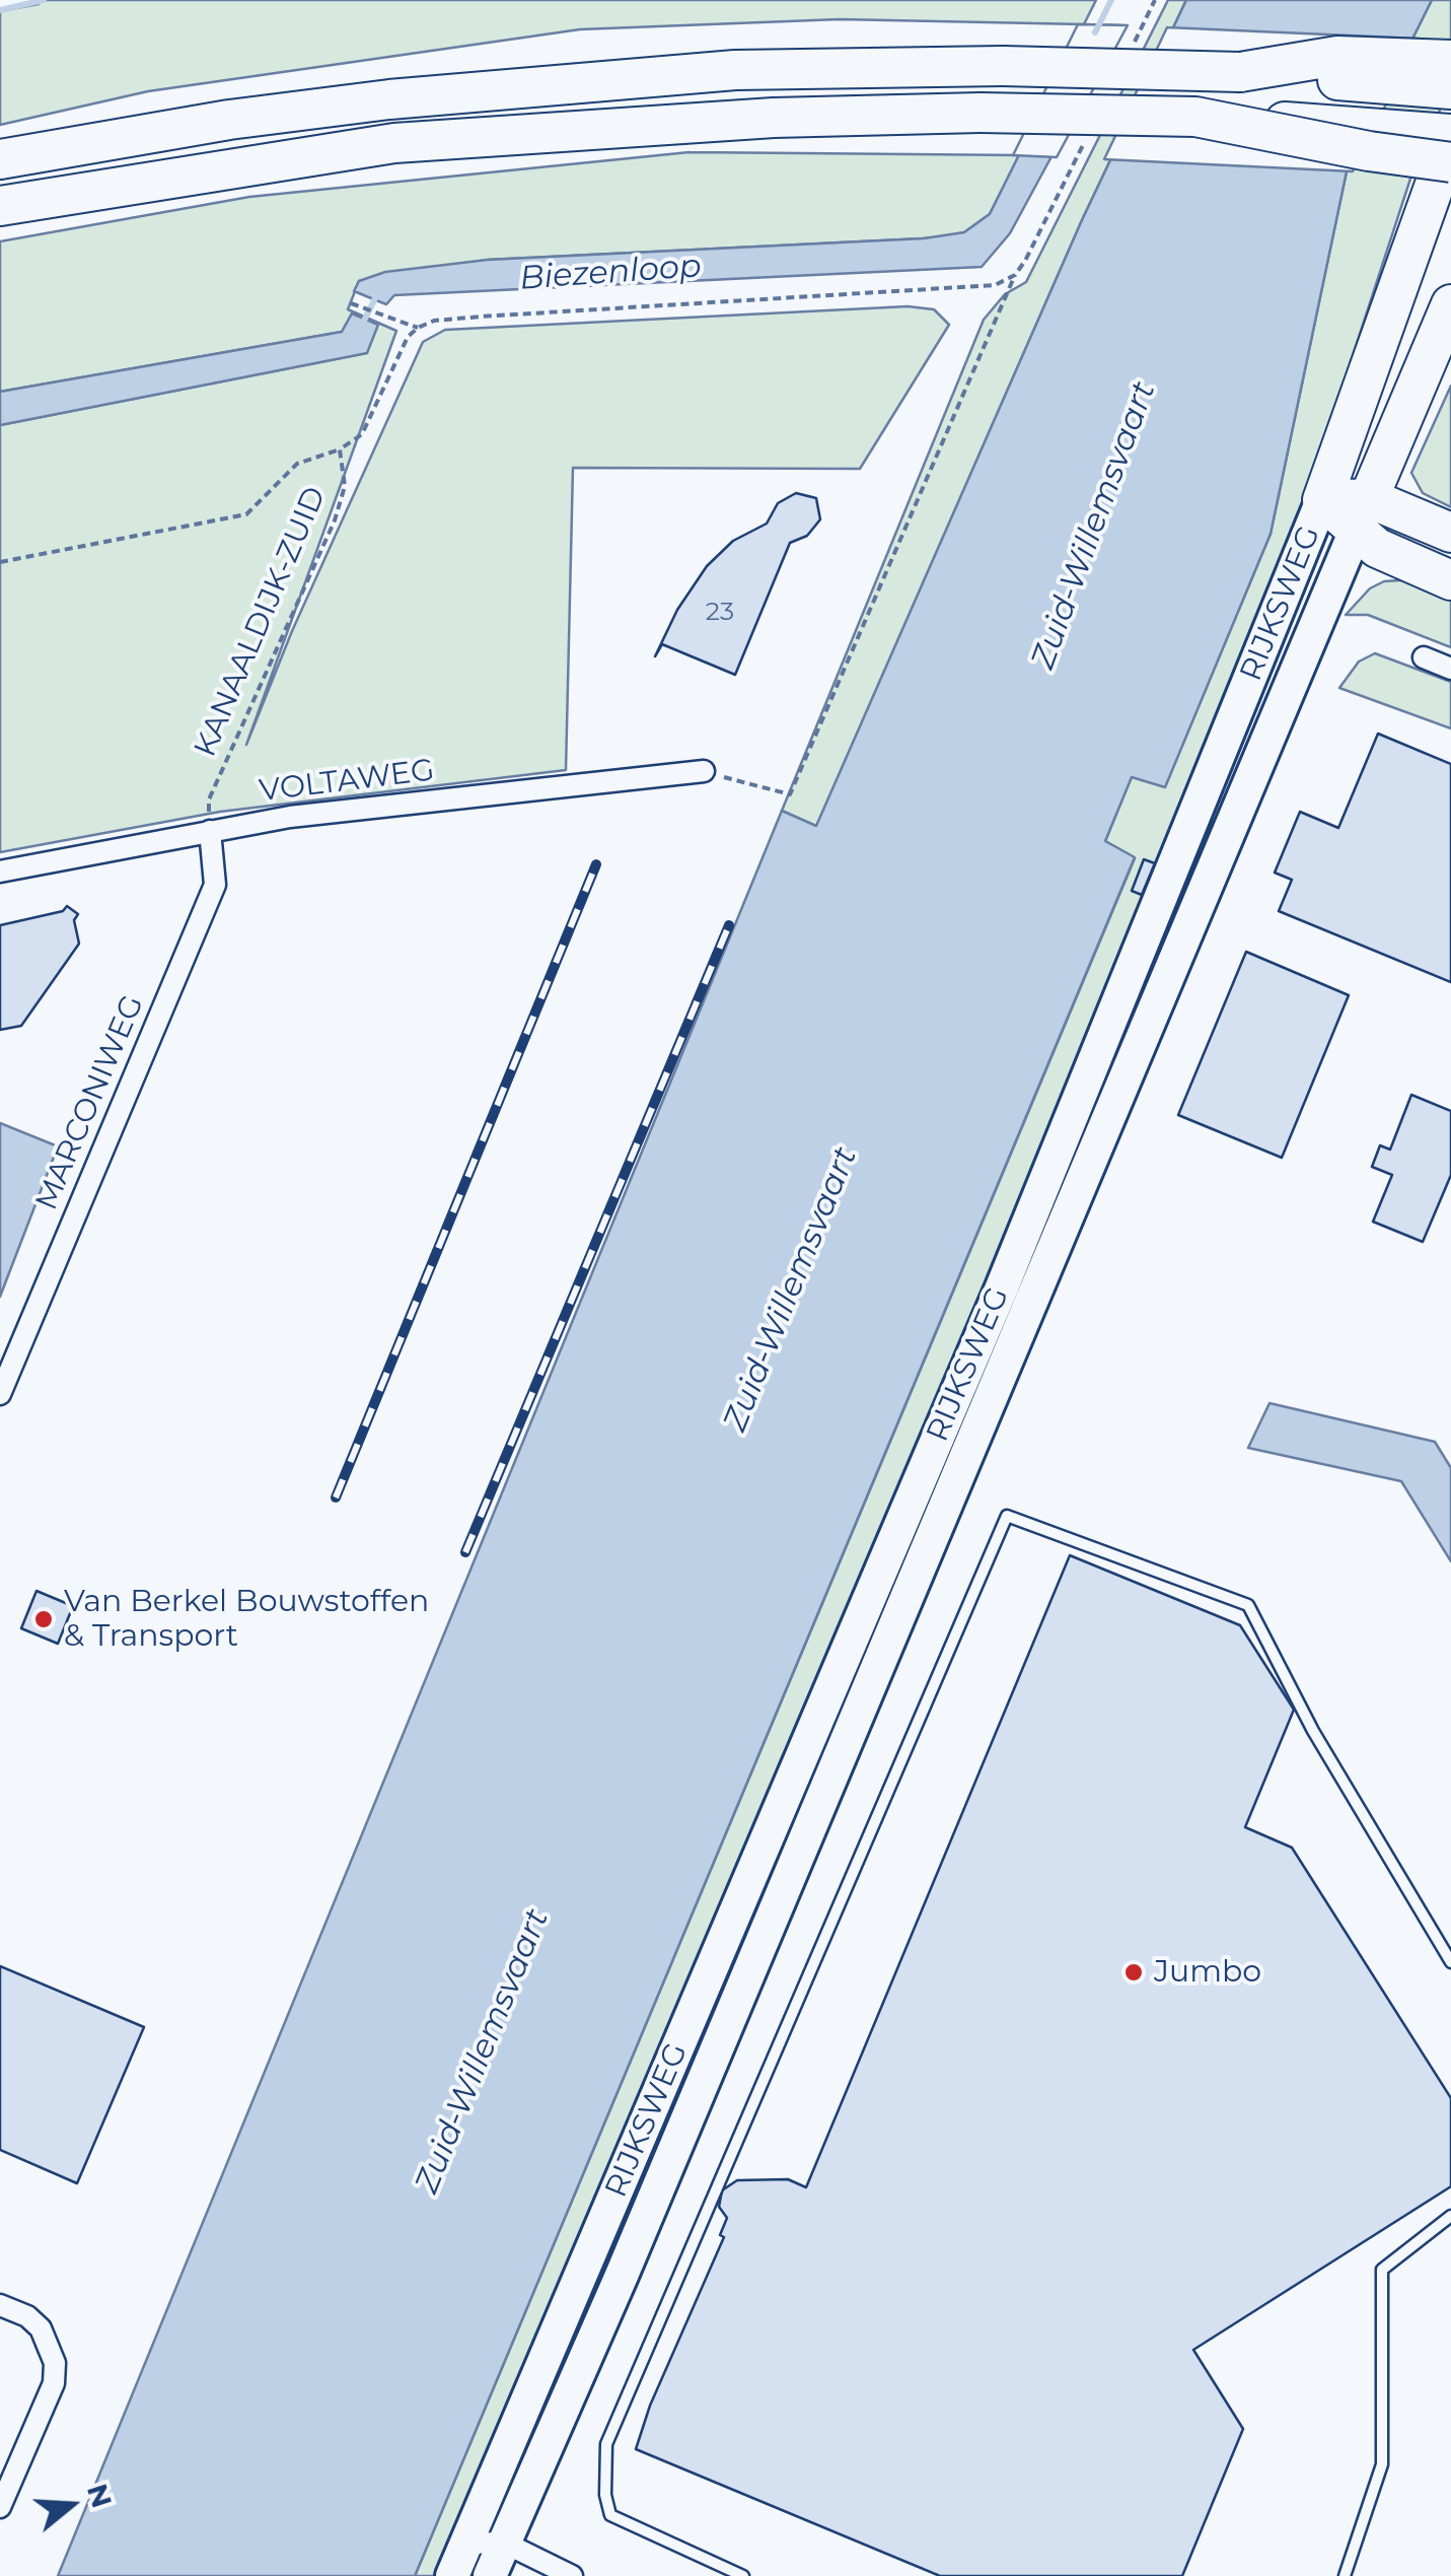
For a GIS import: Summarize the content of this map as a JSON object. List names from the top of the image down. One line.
{"streets":{"highway":["RIJKSWEG"],"street":["VOLTAWEG","MARCONIWEG"],"path":["KANAALDIJK-ZUID"]},"crossings":[["KANAALDIJK-ZUID","VOLTAWEG"],["KANAALDIJK-ZUID","MARCONIWEG"],["VOLTAWEG","MARCONIWEG"]],"water":["Biezenloop","Zuid-Willemsvaart"],"places":["Van Berkel Bouwstoffen & Transport","Jumbo"],"house_numbers":["23"],"north":"right"}
